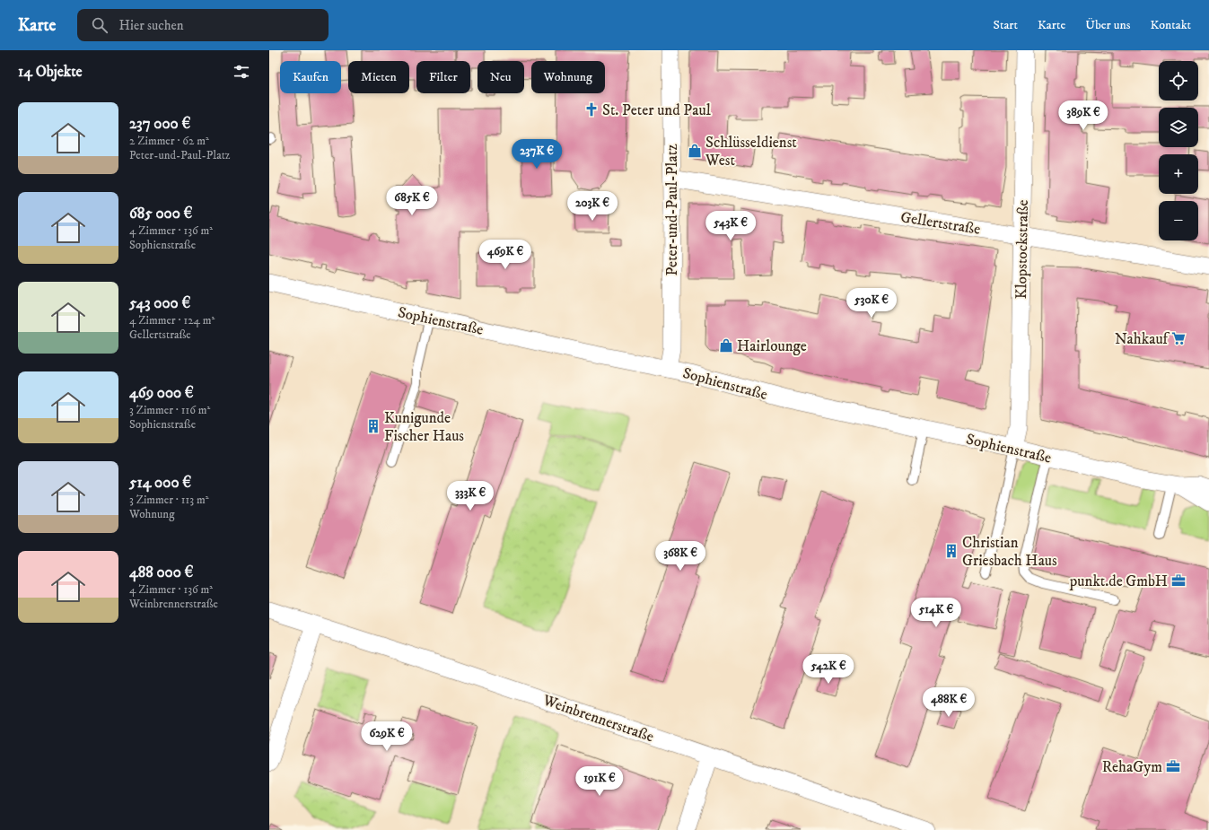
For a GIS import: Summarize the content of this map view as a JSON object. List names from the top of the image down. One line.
{"streets":{"street":["Peter-und-Paul-Platz","Gellertstraße","Klopstockstraße","Sophienstraße","Weinbrennerstraße"]},"crossings":[["Peter-und-Paul-Platz","Gellertstraße"],["Peter-und-Paul-Platz","Sophienstraße"],["Gellertstraße","Klopstockstraße"],["Klopstockstraße","Sophienstraße"]],"places":{"church":["St. Peter und Paul"],"shop":["Schlüsseldienst West","Hairlounge"],"supermarket":["Nahkauf"],"building":["Kunigunde Fischer Haus","Christian Griesbach Haus"],"office":["punkt.de GmbH","RehaGym"]},"page":{"header":"Karte","search":"Hier suchen","nav":["Start","Karte","Über uns","Kontakt"],"heading":"14 Objekte","map_buttons":["+","−"],"chip":["Kaufen","Mieten","Filter","Neu","Wohnung"],"list":[{"name":"237 000 €","note":"2 Zimmer · 62 m² · Peter-und-Paul-Platz"},{"name":"685 000 €","note":"4 Zimmer · 136 m² · Sophienstraße"},{"name":"543 000 €","note":"4 Zimmer · 124 m² · Gellertstraße"},{"name":"469 000 €","note":"3 Zimmer · 116 m² · Sophienstraße"},{"name":"514 000 €","note":"3 Zimmer · 113 m² · Wohnung"},{"name":"488 000 €","note":"4 Zimmer · 136 m² · Weinbrennerstraße"}],"price":["389K €","237K €","685K €","203K €","543K €","469K €","530K €","333K €","368K €","514K €","542K €","488K €","629K €","191K €"]}}
